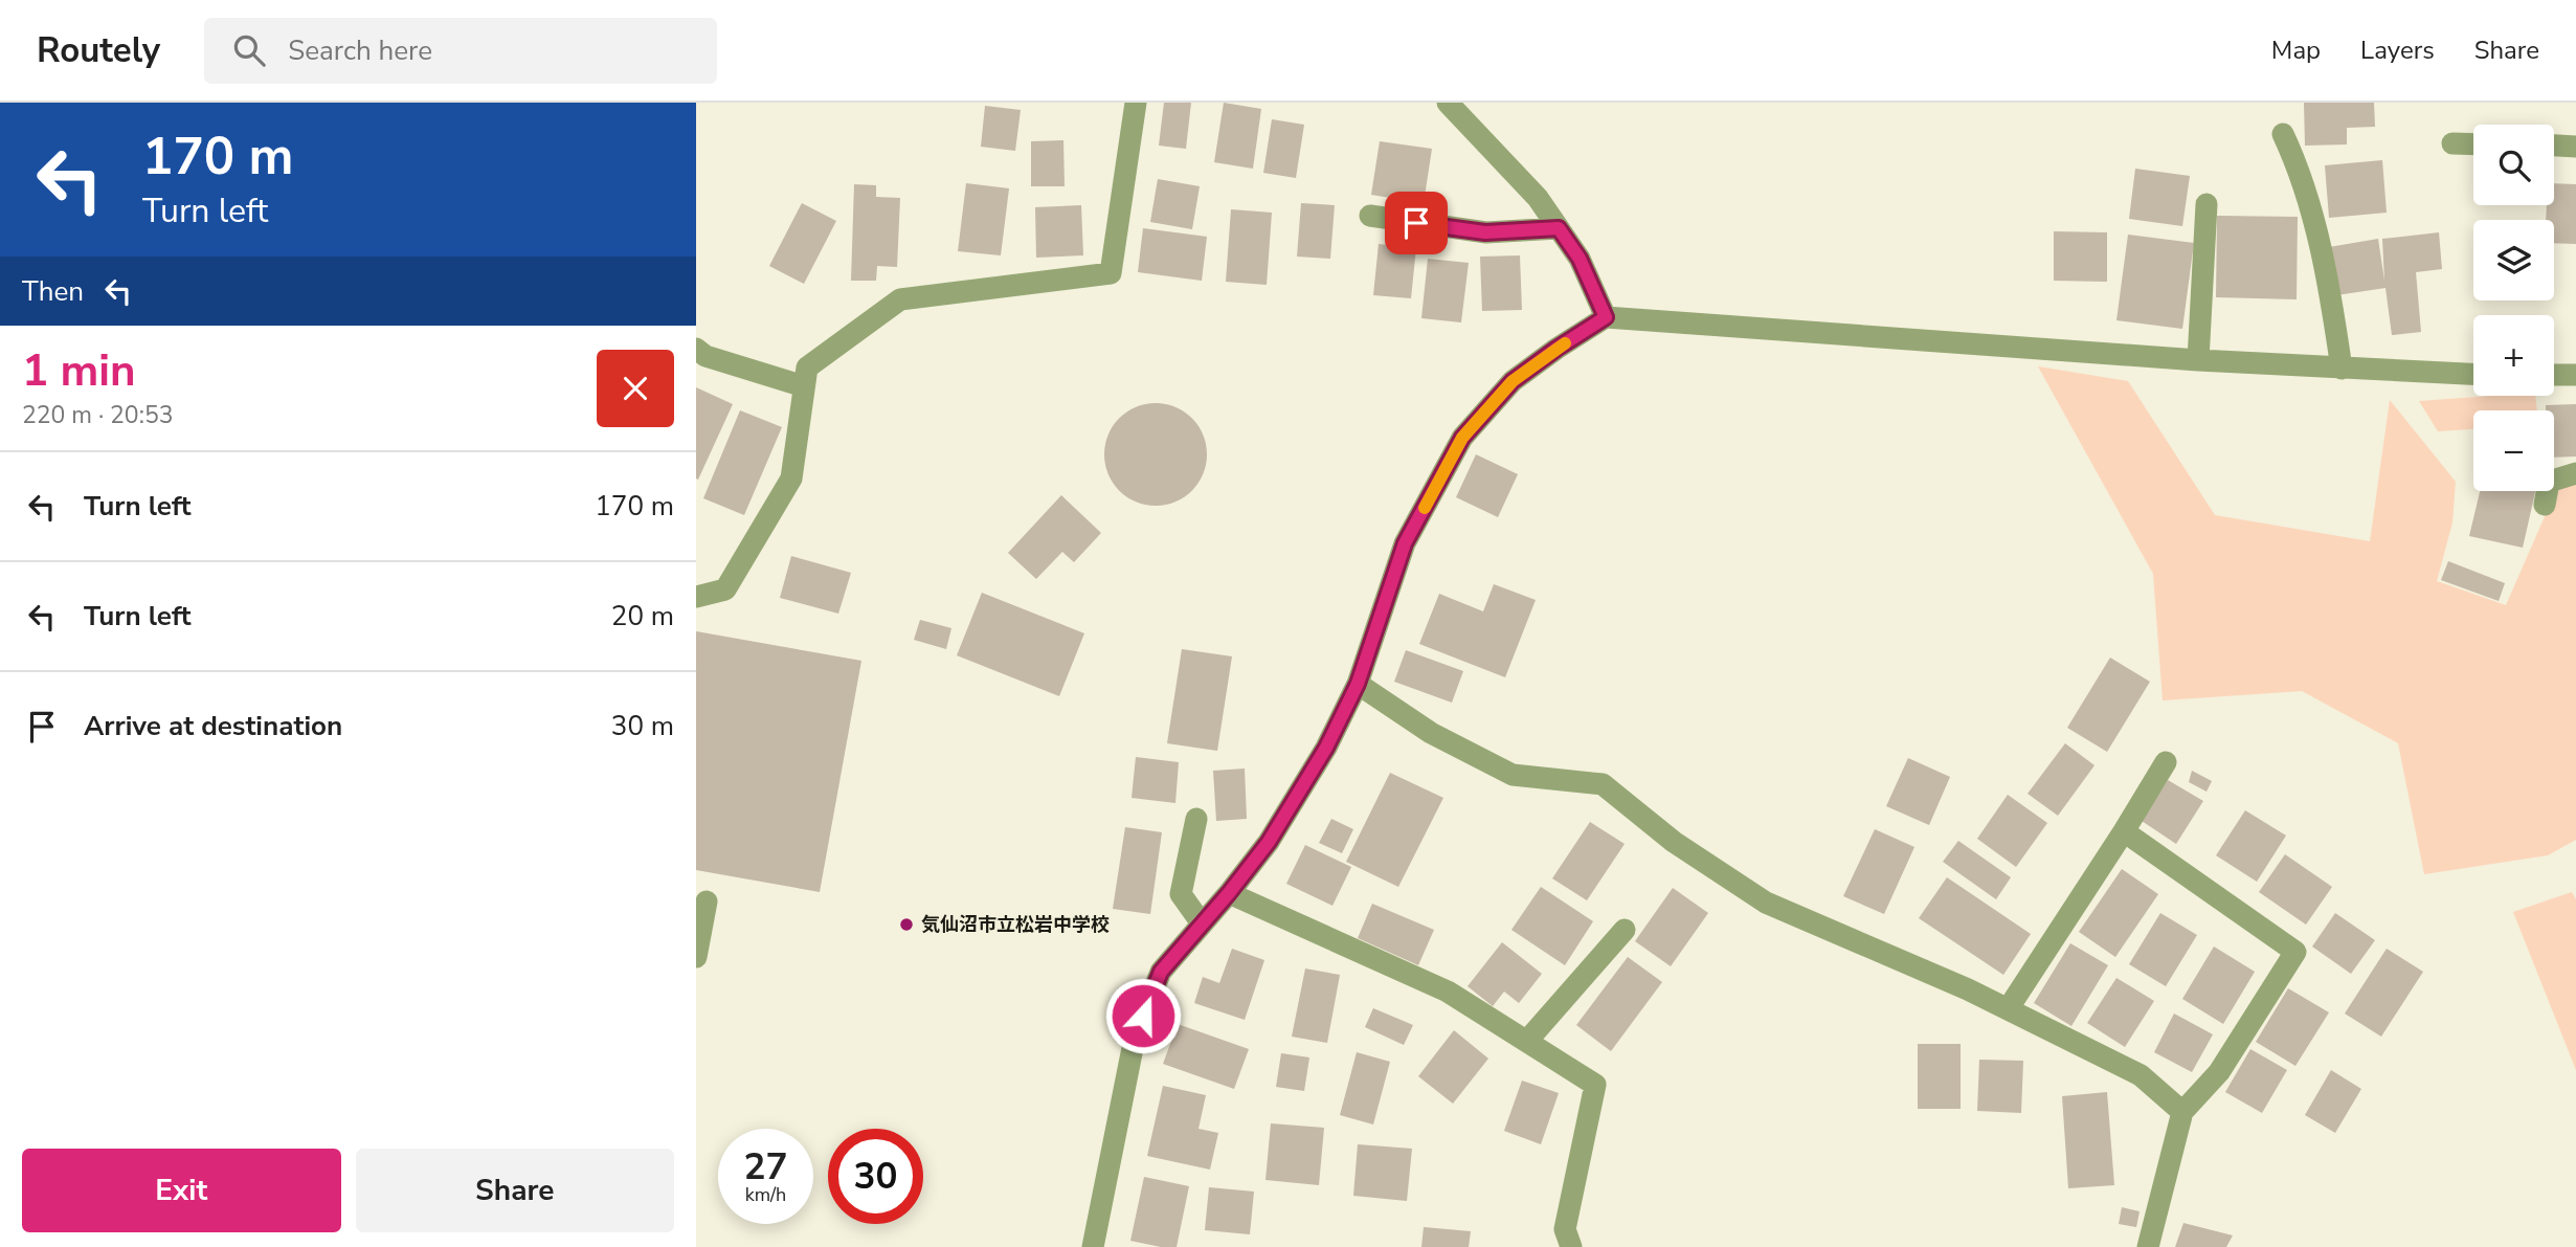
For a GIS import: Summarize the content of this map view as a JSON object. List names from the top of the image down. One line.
{"places":["気仙沼市立松岩中学校"],"page":{"header":"Routely","search":"Search here","nav":["Map","Layers","Share"],"turn":["170 m","Turn left"],"map_buttons":["+","−"],"then":"Then","heading":["1 min","220 m · 20:53"],"list":[{"name":"Turn left","value":"170 m"},{"name":"Turn left","value":"20 m"},{"name":"Arrive at destination","value":"30 m"}],"speed":"27 km/h","limit":"30","buttons":["Exit","Share"]}}
